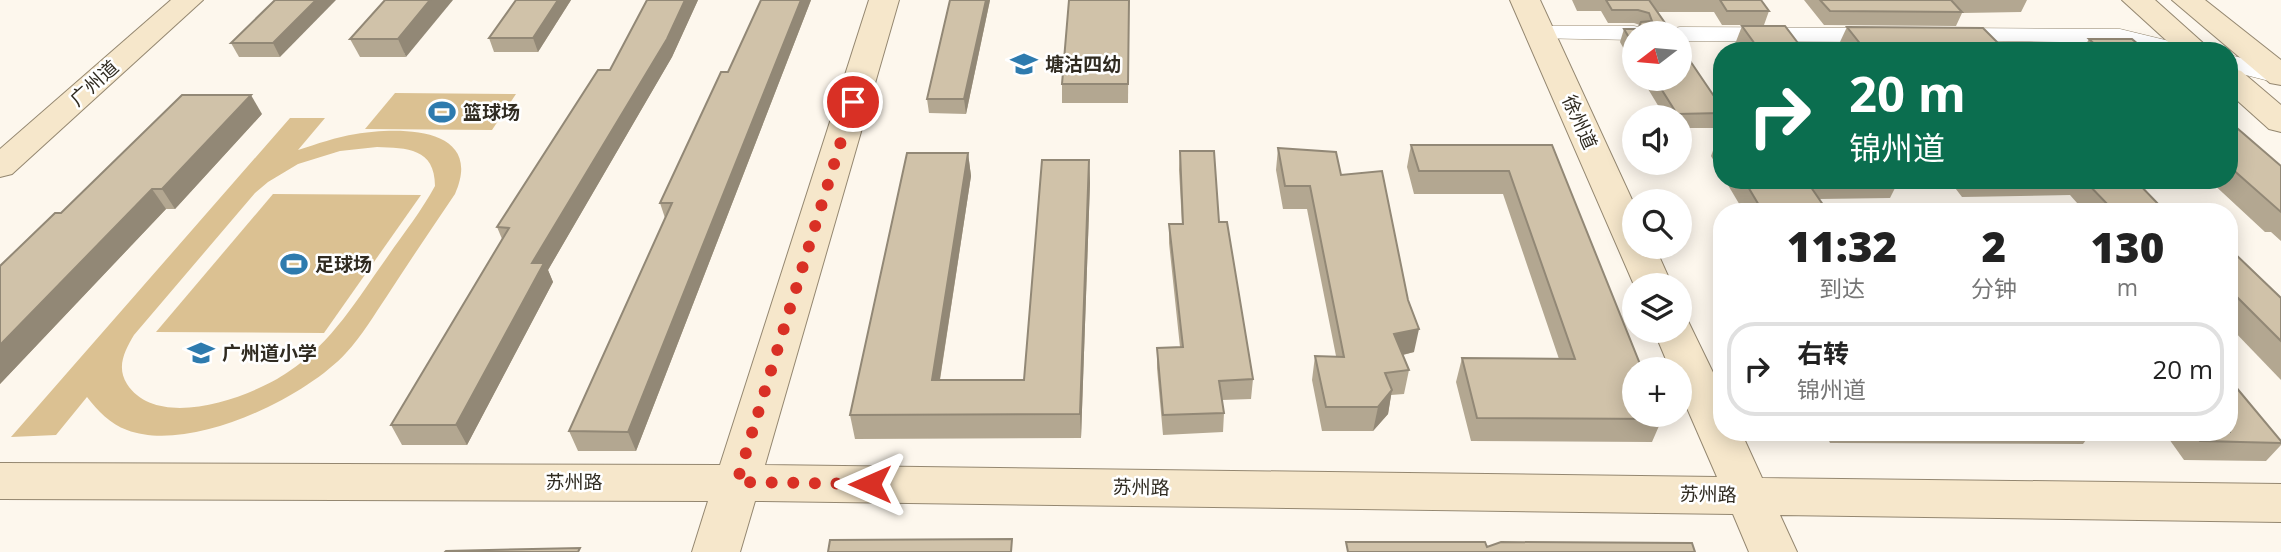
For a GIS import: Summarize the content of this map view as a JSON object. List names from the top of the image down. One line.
{"streets":{"street":["广州道","徐州道","苏州路"]},"places":{"school or university":["塘沽四幼","广州道小学"],"sports":["篮球场","足球场"]},"north":"left","page":{"map_buttons":"+","turn":["20 m","锦州道"],"eta":["11:32","到达","2","分钟","130","m"],"list":[{"name":"右转","note":"锦州道","value":"20 m"}]}}
